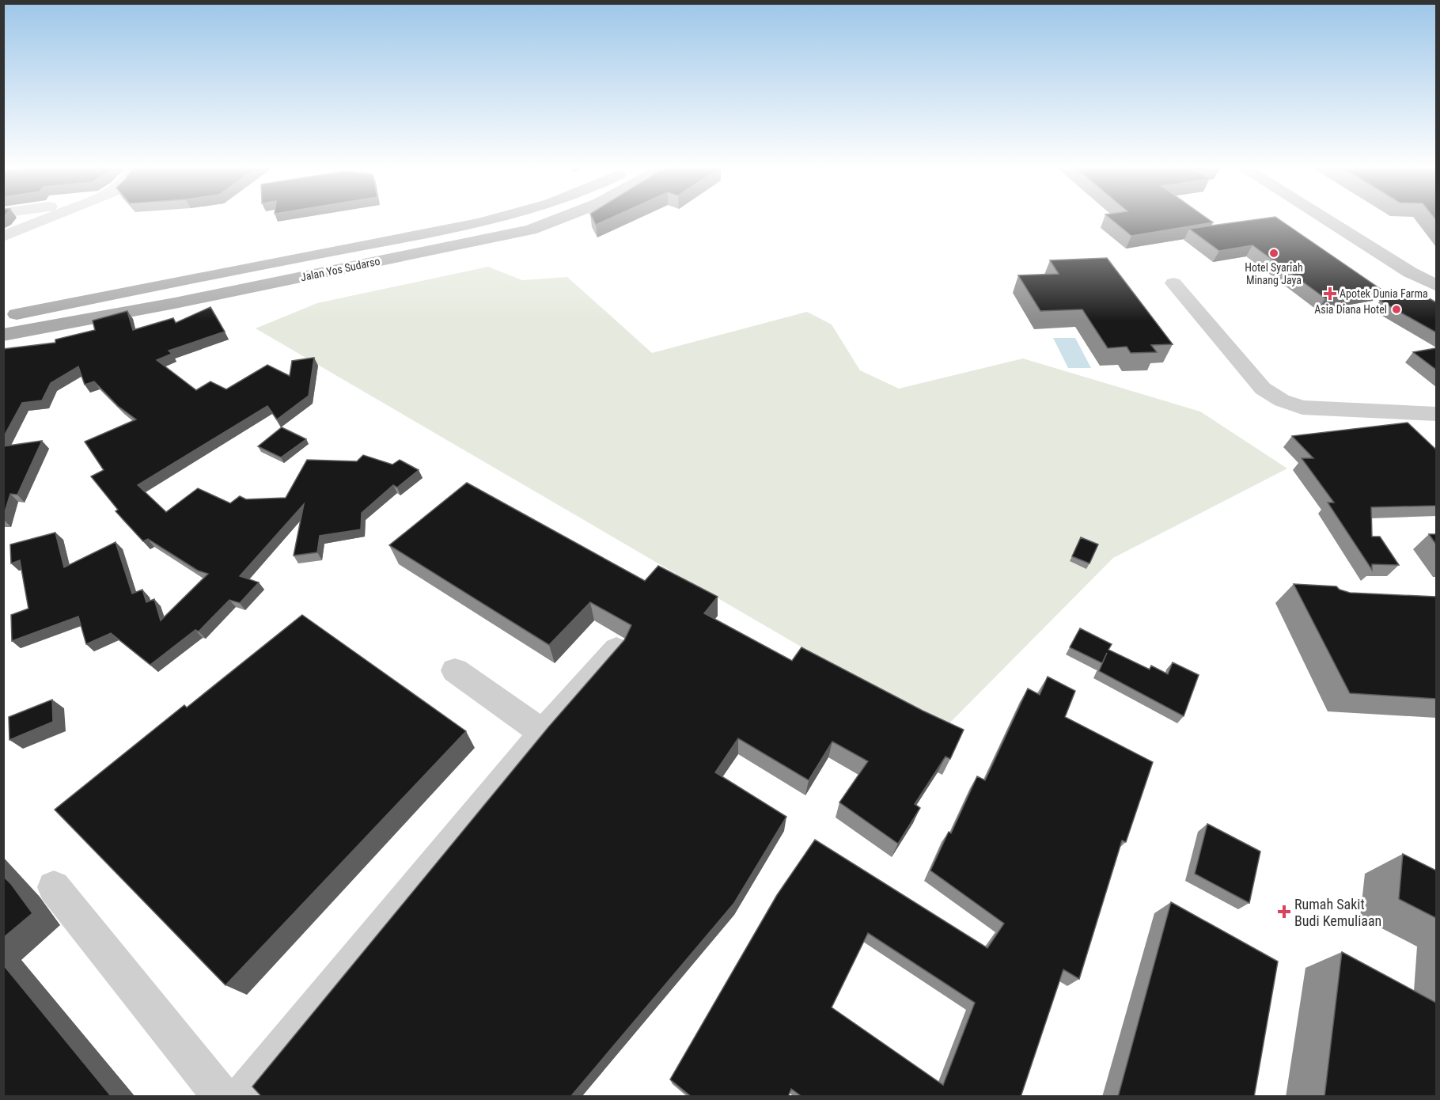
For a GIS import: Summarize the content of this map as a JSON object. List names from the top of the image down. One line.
{"streets":{"main road":["Jalan Yos Sudarso"]},"places":{"other":["Hotel Syariah Minang Jaya","Asia Diana Hotel"],"health":["Apotek Dunia Farma","Rumah Sakit Budi Kemuliaan"]}}
